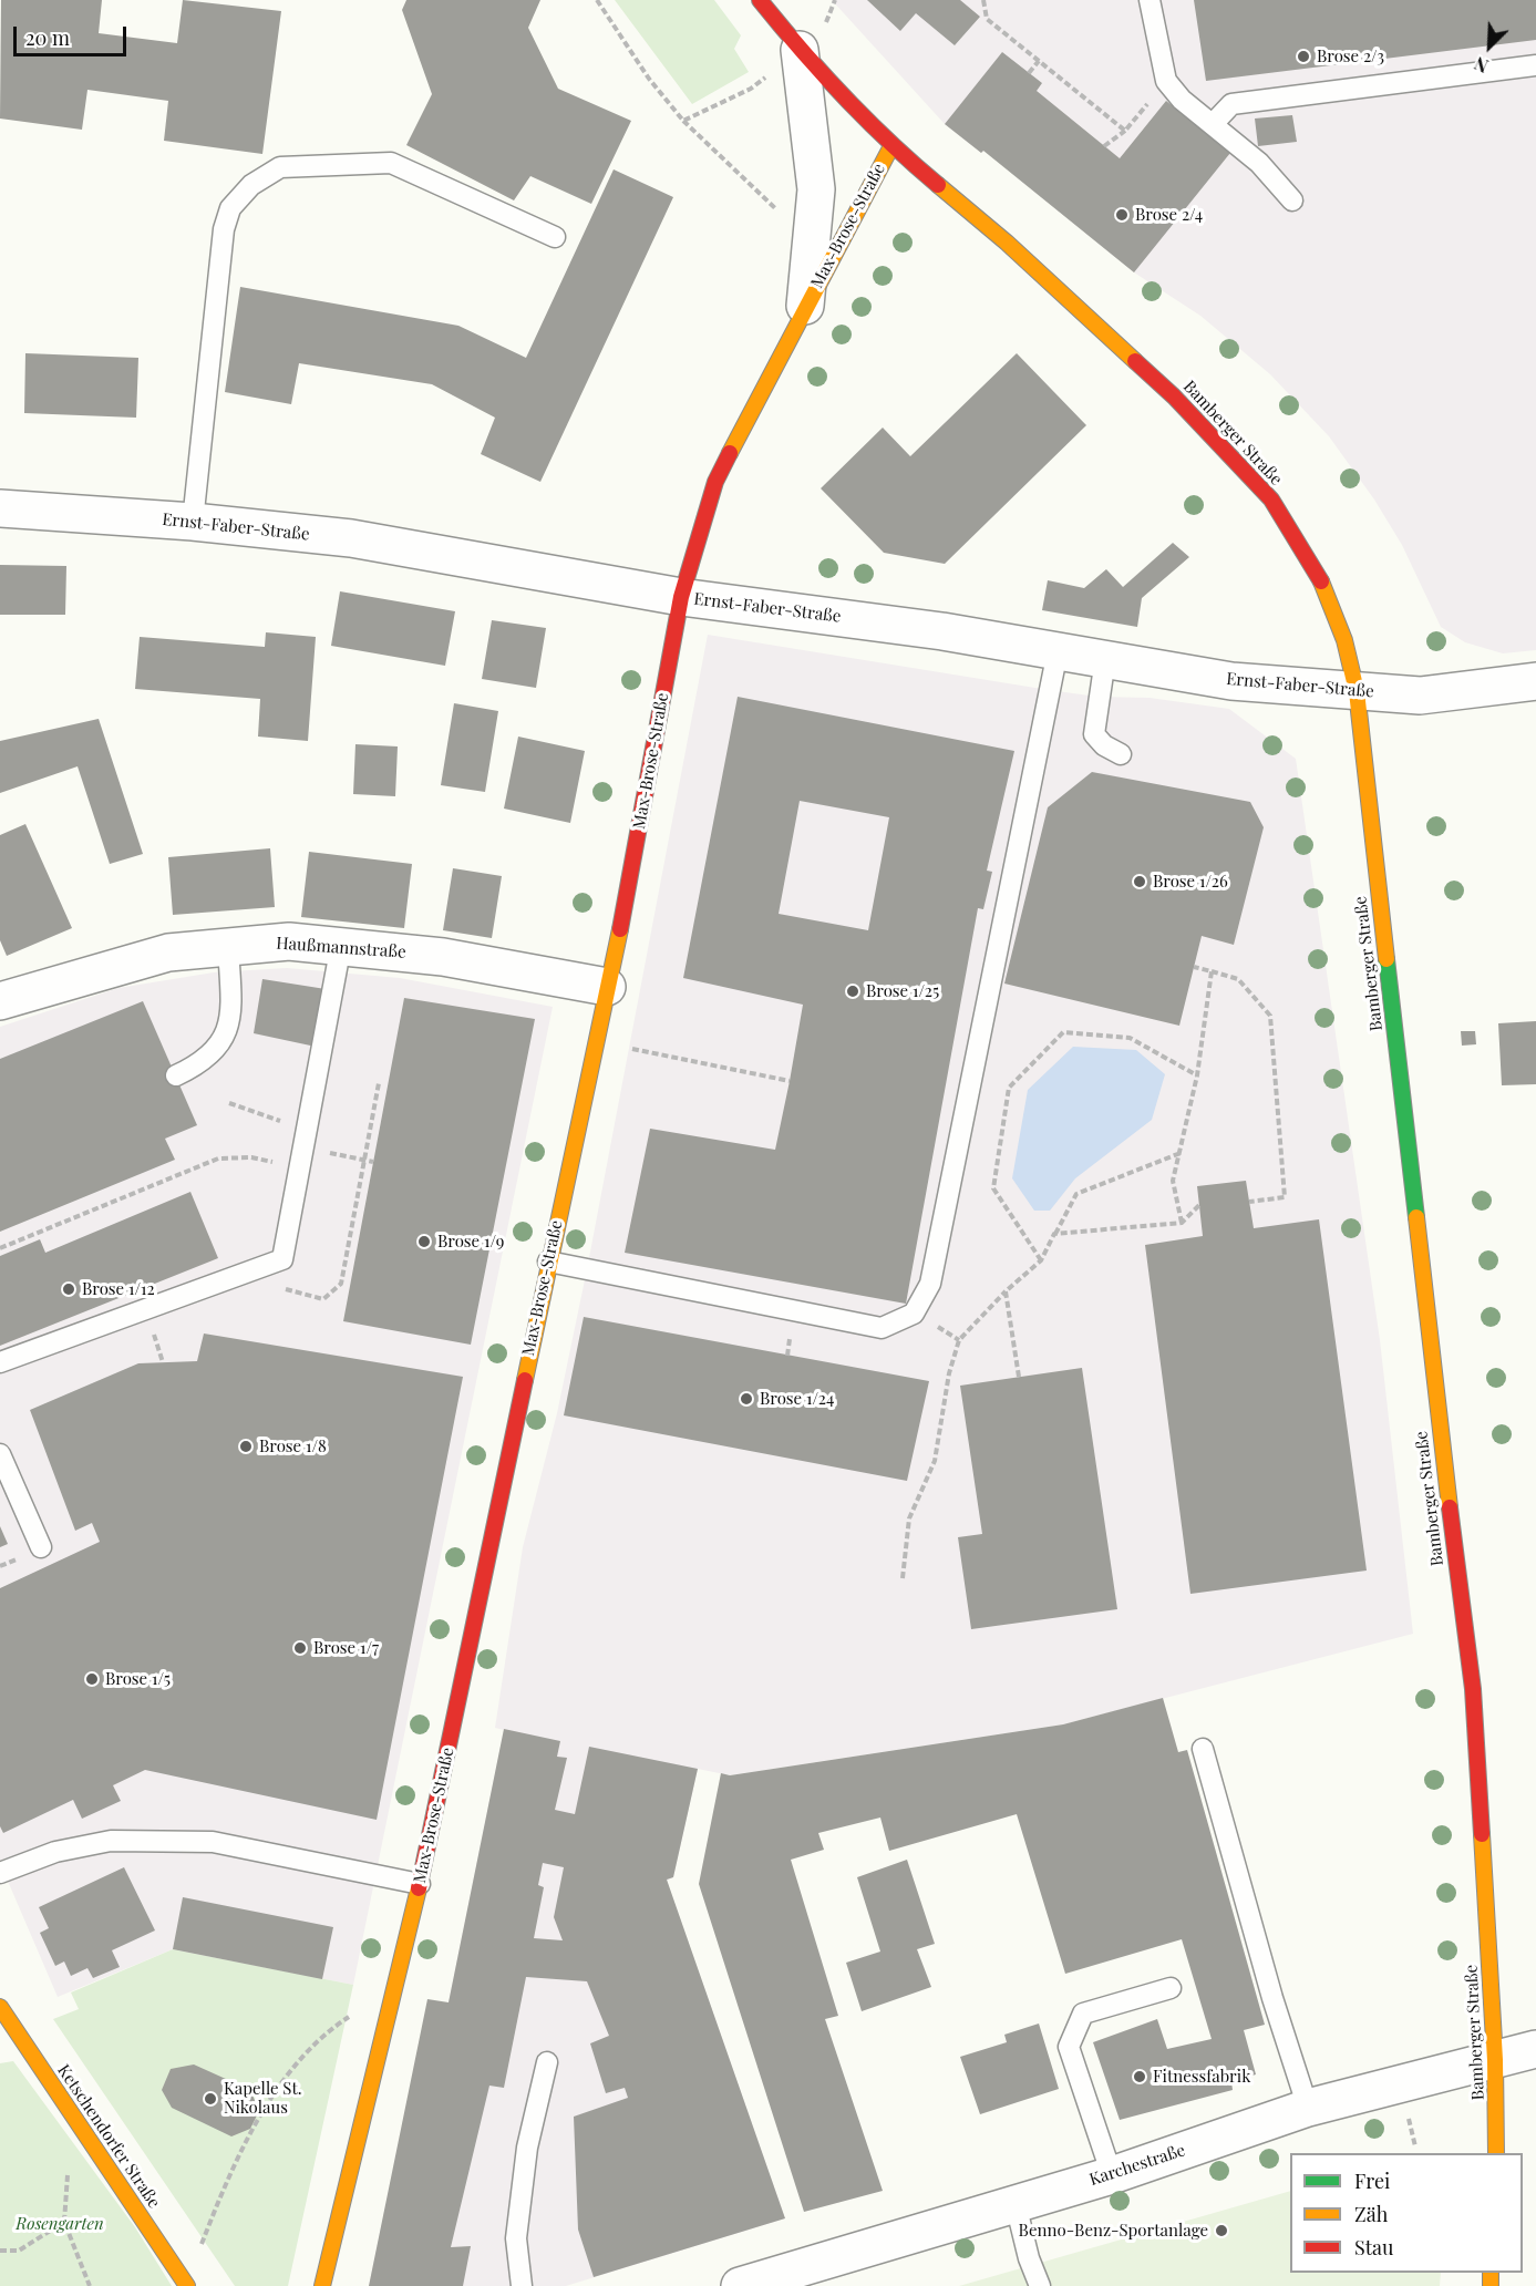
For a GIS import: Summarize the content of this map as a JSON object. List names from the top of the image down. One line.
{"streets":{"street":["Max-Brose-Straße","Bamberger Straße","Ernst-Faber-Straße","Haußmannstraße","Ketschendorfer Straße","Karchestraße"]},"crossings":[["Max-Brose-Straße","Bamberger Straße"],["Max-Brose-Straße","Ernst-Faber-Straße"],["Max-Brose-Straße","Haußmannstraße"],["Bamberger Straße","Ernst-Faber-Straße"],["Bamberger Straße","Karchestraße"]],"parks":["Rosengarten"],"places":["Brose 2/3","Brose 2/4","Brose 1/26","Brose 1/25","Brose 1/9","Brose 1/12","Brose 1/24","Brose 1/8","Brose 1/7","Brose 1/5","Fitnessfabrik","Kapelle St. Nikolaus","Benno-Benz-Sportanlage"],"legend":["Frei","Zäh","Stau"],"scale_bar":"20 m","north":"bottom left"}
